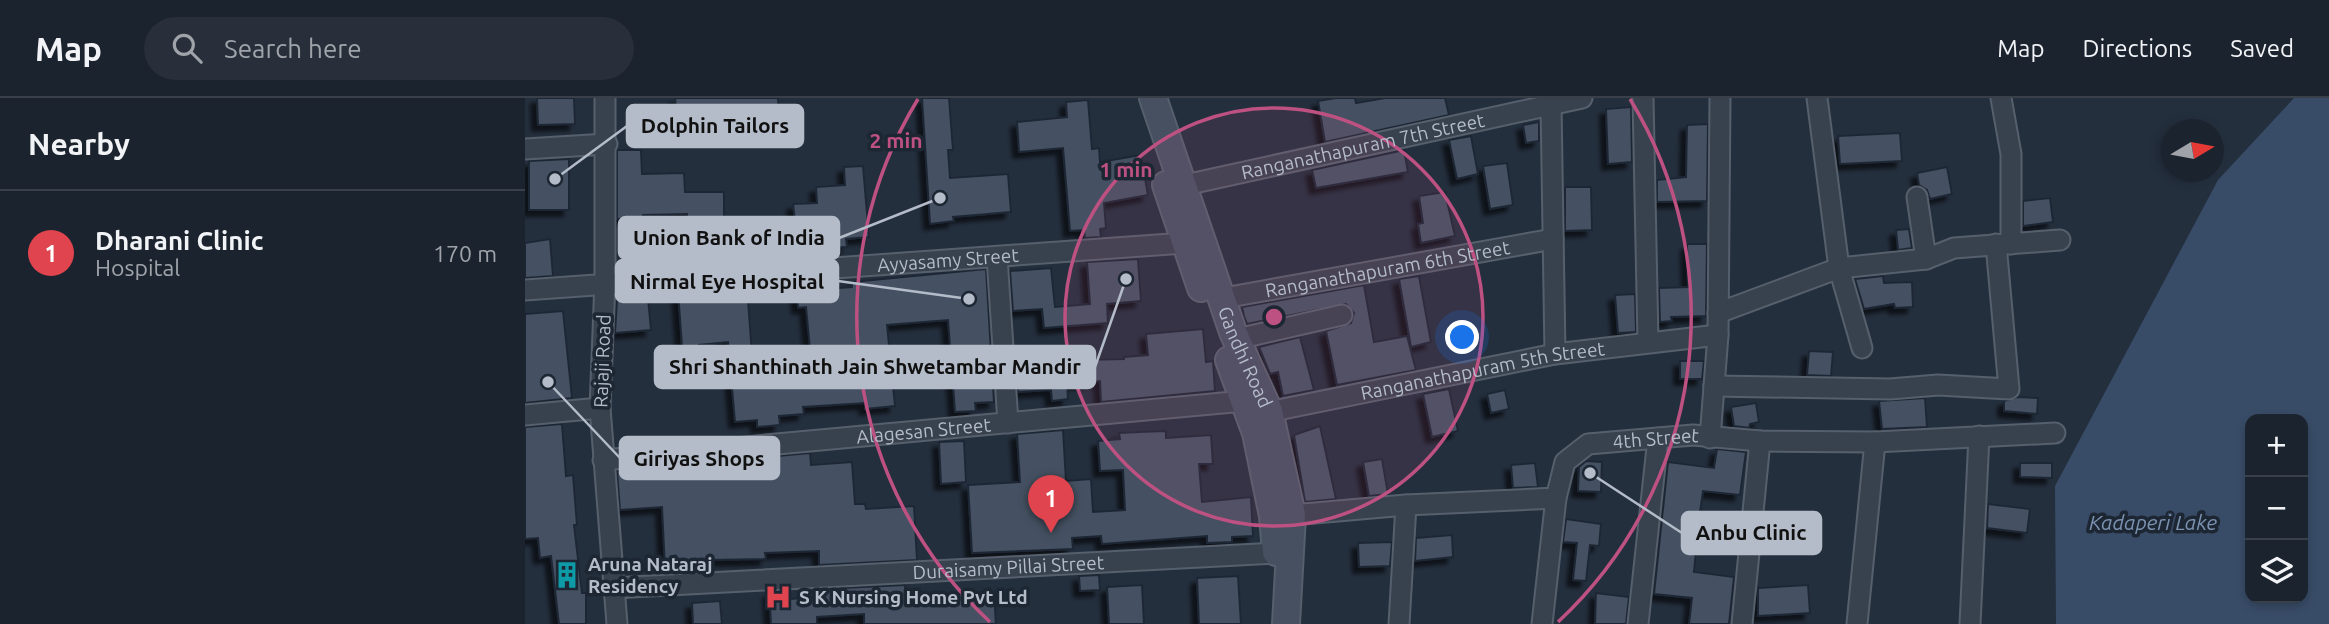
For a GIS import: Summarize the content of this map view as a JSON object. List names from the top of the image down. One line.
{"streets":{"main road":["Gandhi Road"],"street":["Ranganathapuram 7th Street","Ayyasamy Street","Ranganathapuram 6th Street","Rajaji Road","Ranganathapuram 5th Street","Alagesan Street","4th Street","Duraisamy Pillai Street"]},"crossings":[["Ranganathapuram 7th Street","Gandhi Road"],["Ayyasamy Street","Gandhi Road"],["Ayyasamy Street","Rajaji Road"],["Ranganathapuram 6th Street","Gandhi Road"],["Gandhi Road","Ranganathapuram 5th Street"],["Gandhi Road","Alagesan Street"],["Gandhi Road","Duraisamy Pillai Street"],["Rajaji Road","Alagesan Street"],["Rajaji Road","Duraisamy Pillai Street"],["Ranganathapuram 5th Street","Alagesan Street"]],"water":["Kadaperi Lake"],"places":{"other":["Dolphin Tailors","Union Bank of India","Shri Shanthinath Jain Shwetambar Mandir","Nirmal Eye Hospital","Giriyas Shops","Anbu Clinic"],"building":["Aruna Nataraj Residency"],"hospital":["S K Nursing Home Pvt Ltd"]},"north":"right","page":{"header":"Map","search":"Search here","nav":["Map","Directions","Saved"],"heading":"Nearby","list":[{"mark":"1","name":"Dharani Clinic","note":"Hospital","value":"170 m"}],"map_buttons":["+","−"],"pins":"1"},"rings":["2 min","1 min"]}
